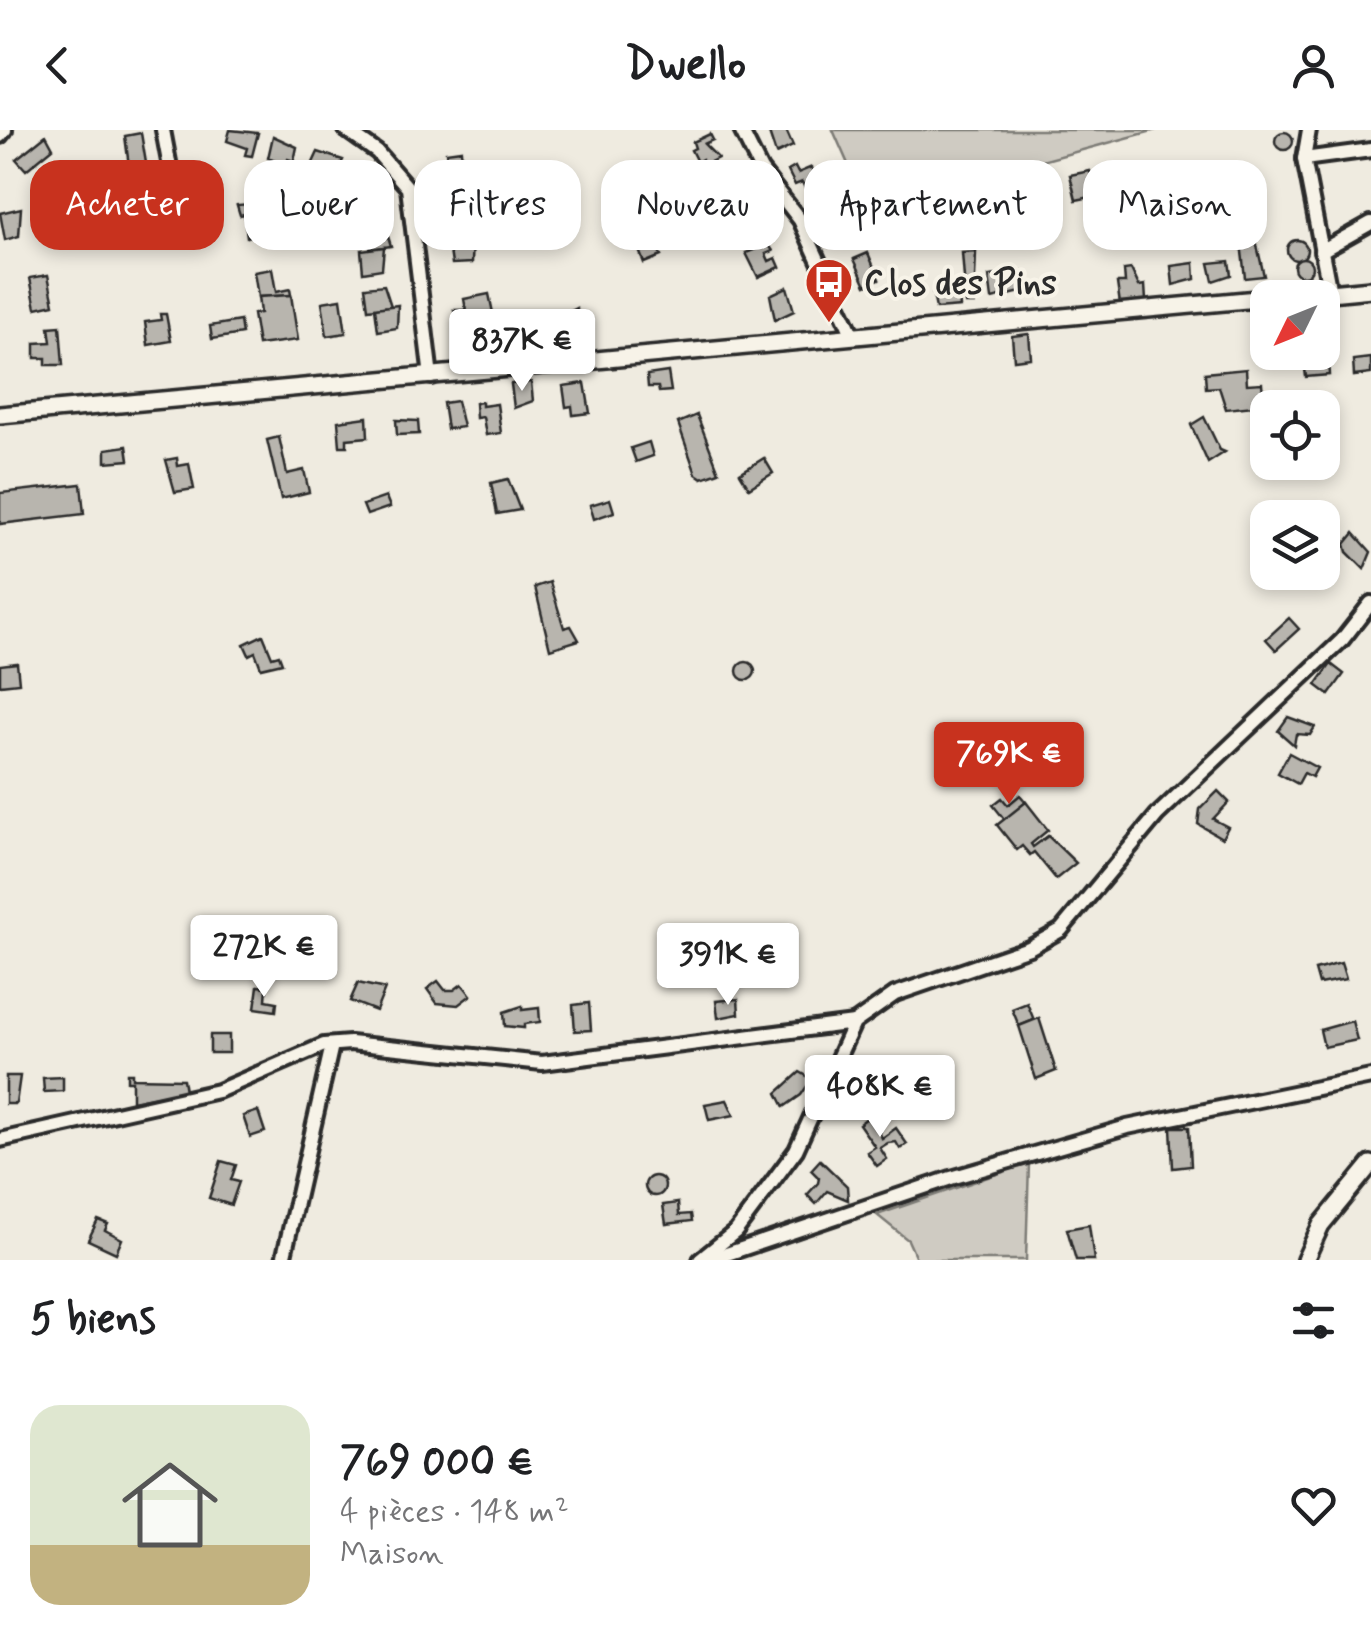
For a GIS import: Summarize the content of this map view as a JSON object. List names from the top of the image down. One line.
{"places":{"bus stop":["Clos des Pins"]},"north":"bottom left","page":{"header":"Dwello","chip":["Acheter","Louer","Filtres","Nouveau","Appartement","Maison"],"price":["837K €","769K €","272K €","391K €","408K €"],"heading":"5 biens","list":[{"name":"769 000 €","note":"4 pièces · 148 m² · Maison"}]}}
